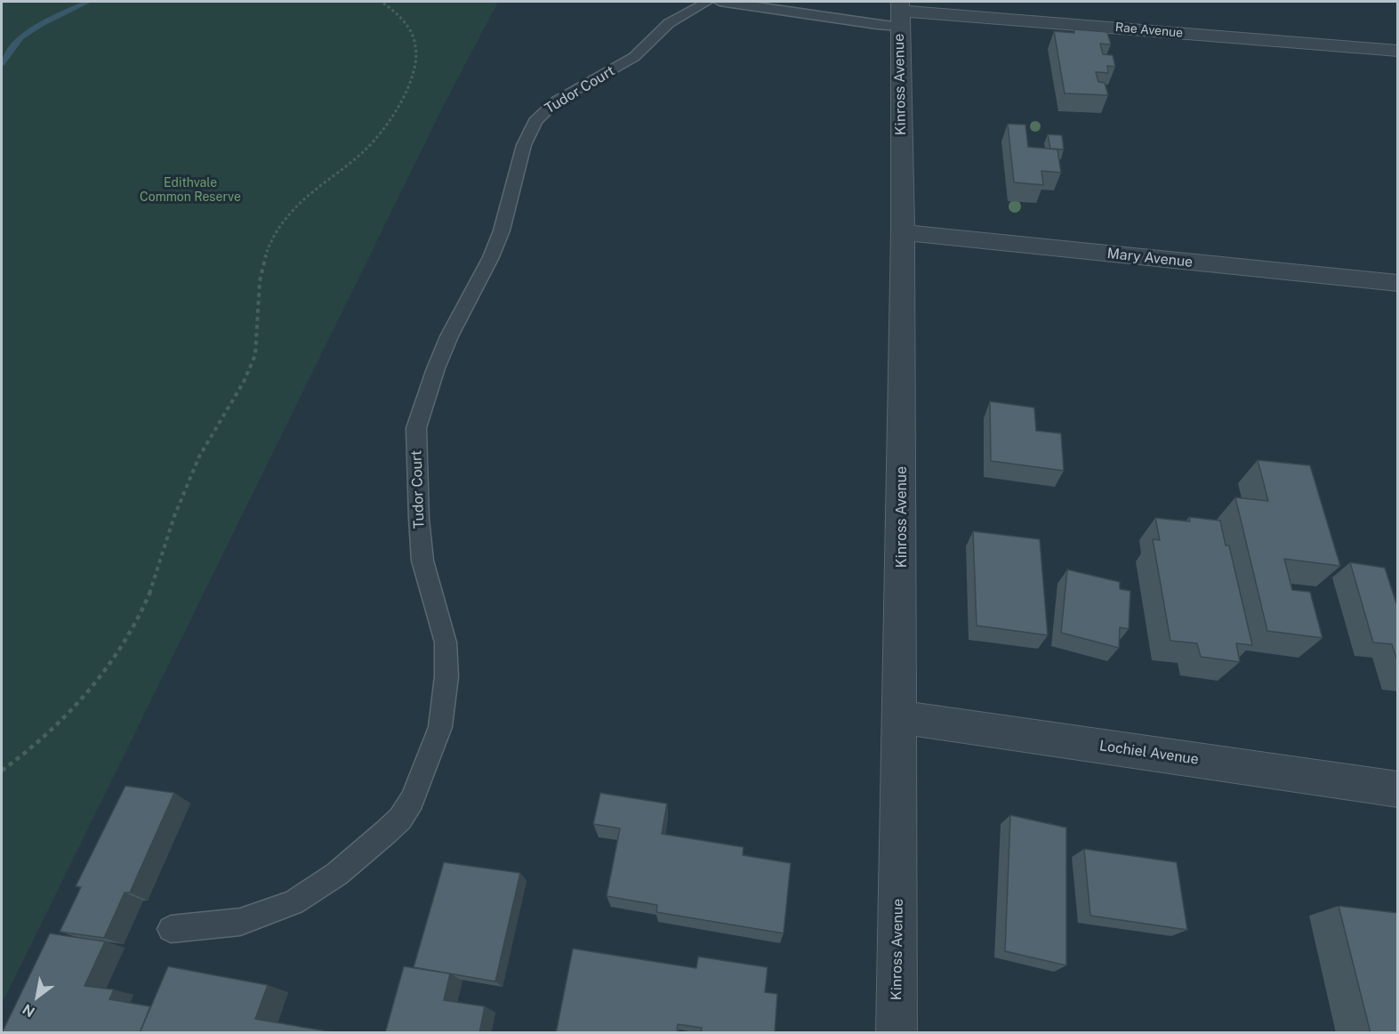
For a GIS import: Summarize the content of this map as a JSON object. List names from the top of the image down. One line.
{"streets":{"street":["Rae Avenue","Kinross Avenue","Mary Avenue","Lochiel Avenue"],"lane":["Tudor Court"]},"crossings":[["Rae Avenue","Kinross Avenue"],["Kinross Avenue","Mary Avenue"],["Kinross Avenue","Lochiel Avenue"]],"parks":["Edithvale Common Reserve"],"north":"bottom left"}
